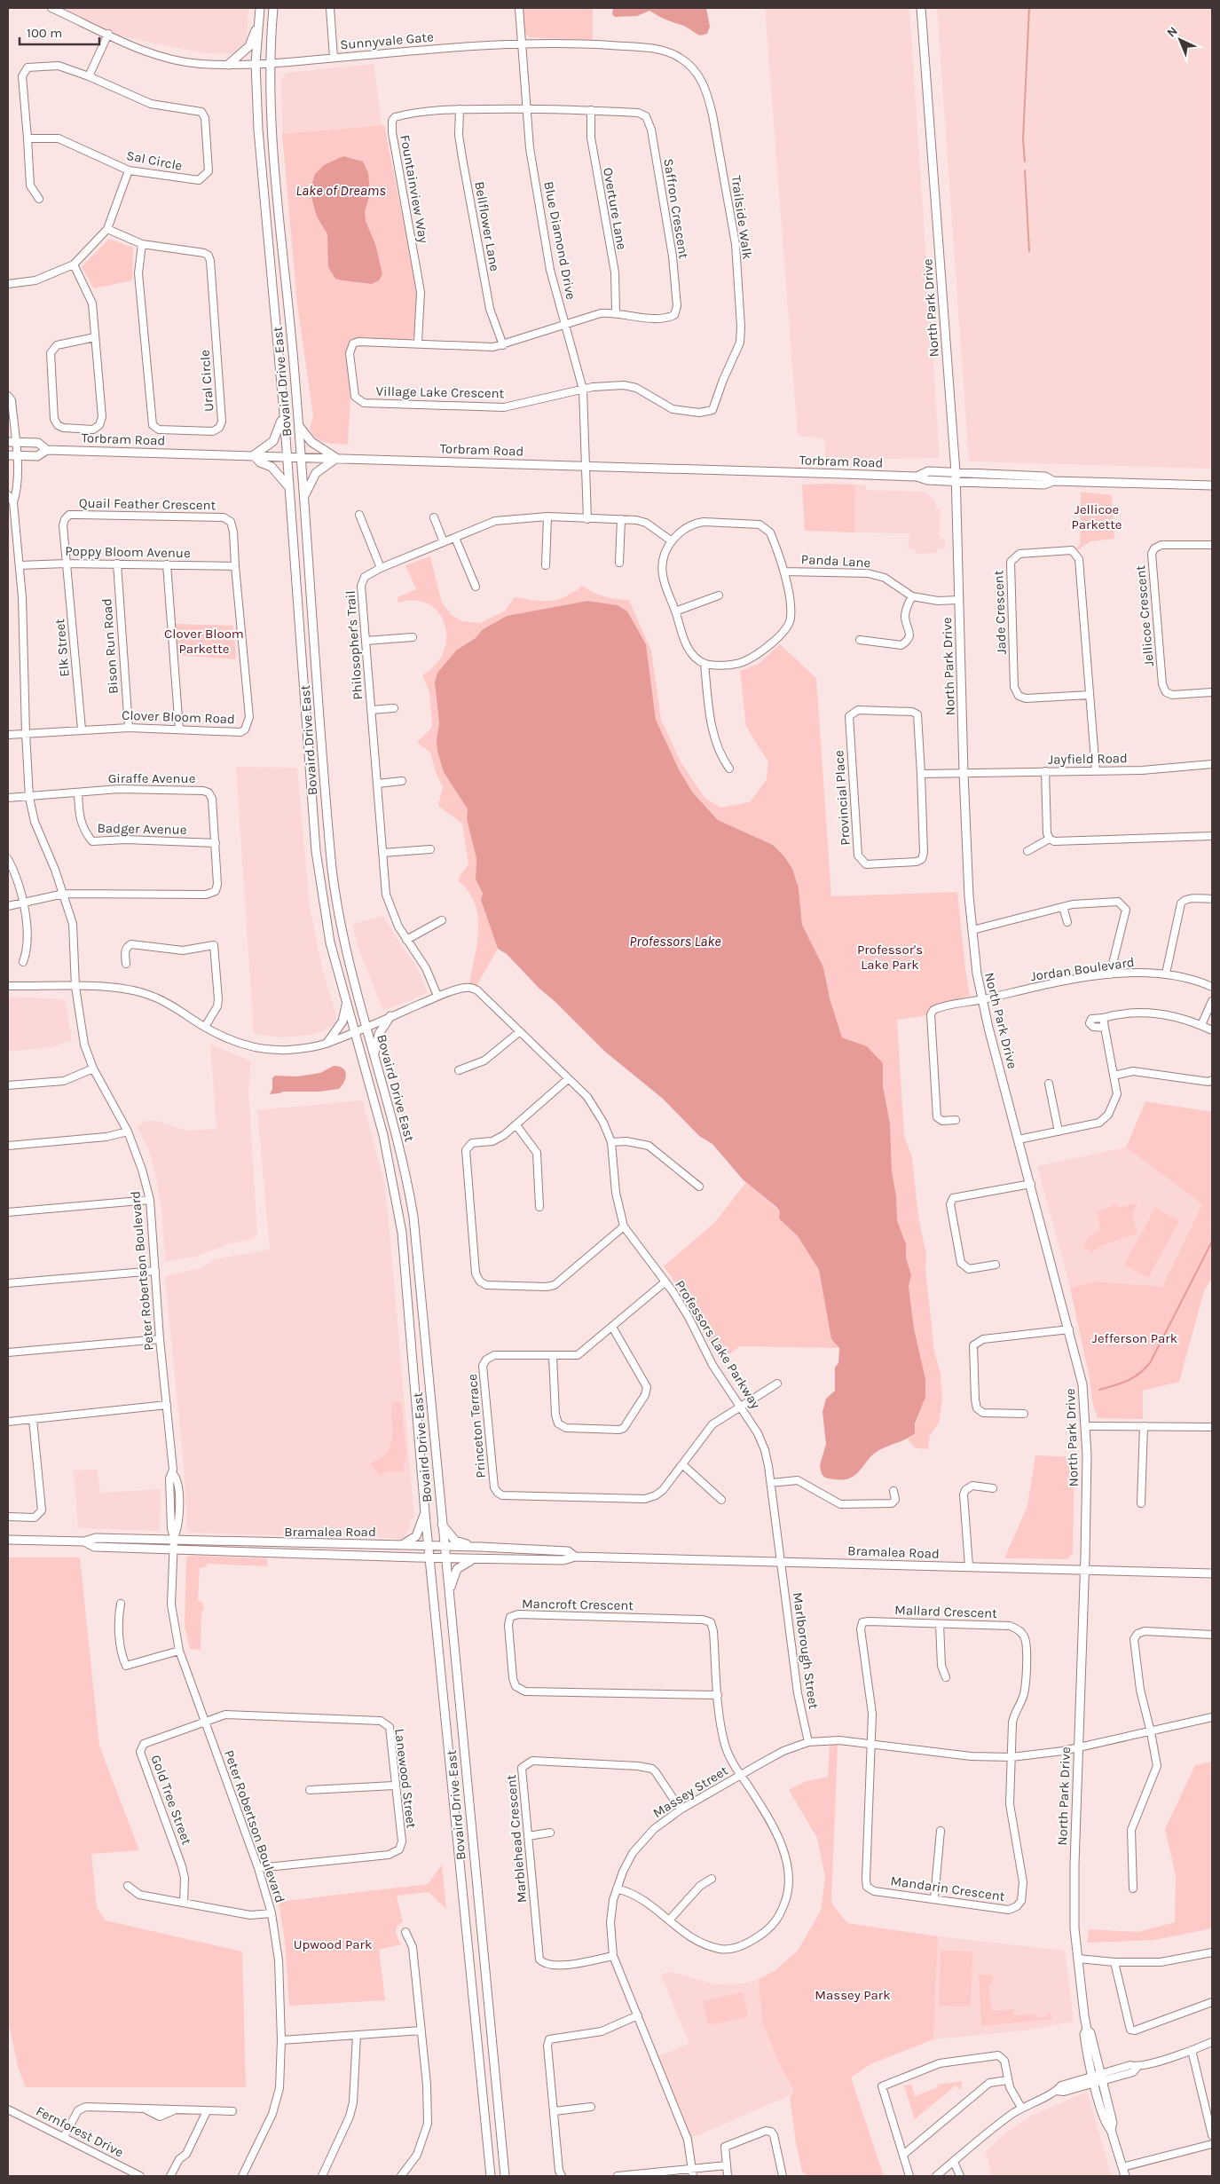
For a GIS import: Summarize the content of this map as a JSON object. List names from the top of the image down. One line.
{"streets":{"main road":["North Park Drive","Bovaird Drive East","Torbram Road","Bramalea Road"],"street":["Sunnyvale Gate","Sal Circle","Fountainview Way","Overture Lane","Saffron Crescent","Trailside Walk","Bellflower Lane","Blue Diamond Drive","Ural Circle","Village Lake Crescent","Quail Feather Crescent","Poppy Bloom Avenue","Panda Lane","Jade Crescent","Jellicoe Crescent","Philosopher's Trail","Bison Run Road","Elk Street","Clover Bloom Road","Jayfield Road","Giraffe Avenue","Provincial Place","Badger Avenue","Jordan Boulevard","Peter Robertson Boulevard","Professors Lake Parkway","Princeton Terrace","Mancroft Crescent","Mallard Crescent","Marlborough Street","Lanewood Street","Massey Street","Gold Tree Street","Marblehead Crescent","Mandarin Crescent","Fernforest Drive"]},"crossings":[["Sunnyvale Gate","Trailside Walk"],["Sunnyvale Gate","Blue Diamond Drive"],["Sunnyvale Gate","Bovaird Drive East"],["Fountainview Way","Saffron Crescent"],["Fountainview Way","Bellflower Lane"],["Fountainview Way","Blue Diamond Drive"],["Fountainview Way","Village Lake Crescent"],["Overture Lane","Saffron Crescent"],["Saffron Crescent","Blue Diamond Drive"],["Saffron Crescent","Village Lake Crescent"],["Trailside Walk","Blue Diamond Drive"],["Trailside Walk","Village Lake Crescent"],["Bellflower Lane","Village Lake Crescent"],["Blue Diamond Drive","Village Lake Crescent"],["Blue Diamond Drive","Torbram Road"],["Blue Diamond Drive","Philosopher's Trail"],["North Park Drive","Torbram Road"],["North Park Drive","Panda Lane"],["North Park Drive","Jayfield Road"],["North Park Drive","Jordan Boulevard"],["North Park Drive","Bramalea Road"],["North Park Drive","Massey Street"],["Bovaird Drive East","Torbram Road"],["Bovaird Drive East","Professors Lake Parkway"],["Bovaird Drive East","Bramalea Road"],["Torbram Road","Peter Robertson Boulevard"],["Quail Feather Crescent","Poppy Bloom Avenue"],["Quail Feather Crescent","Elk Street"],["Quail Feather Crescent","Clover Bloom Road"],["Poppy Bloom Avenue","Bison Run Road"],["Poppy Bloom Avenue","Elk Street"],["Poppy Bloom Avenue","Clover Bloom Road"],["Poppy Bloom Avenue","Peter Robertson Boulevard"],["Panda Lane","Philosopher's Trail"],["Jade Crescent","Jayfield Road"],["Philosopher's Trail","Professors Lake Parkway"],["Bison Run Road","Clover Bloom Road"],["Elk Street","Clover Bloom Road"],["Clover Bloom Road","Peter Robertson Boulevard"],["Giraffe Avenue","Badger Avenue"],["Giraffe Avenue","Peter Robertson Boulevard"],["Peter Robertson Boulevard","Professors Lake Parkway"],["Peter Robertson Boulevard","Bramalea Road"],["Peter Robertson Boulevard","Lanewood Street"],["Peter Robertson Boulevard","Gold Tree Street"],["Professors Lake Parkway","Princeton Terrace"],["Professors Lake Parkway","Bramalea Road"],["Professors Lake Parkway","Marlborough Street"],["Bramalea Road","Marlborough Street"],["Mancroft Crescent","Massey Street"],["Mallard Crescent","Massey Street"],["Mallard Crescent","Mandarin Crescent"],["Marlborough Street","Massey Street"],["Lanewood Street","Gold Tree Street"],["Massey Street","Marblehead Crescent"],["Massey Street","Mandarin Crescent"]],"water":["Lake of Dreams","Professors Lake"],"parks":["Jellicoe Parkette","Clover Bloom Parkette","Professor's Lake Park","Jefferson Park","Upwood Park","Massey Park"],"scale_bar":"100 m","north":"top left"}
